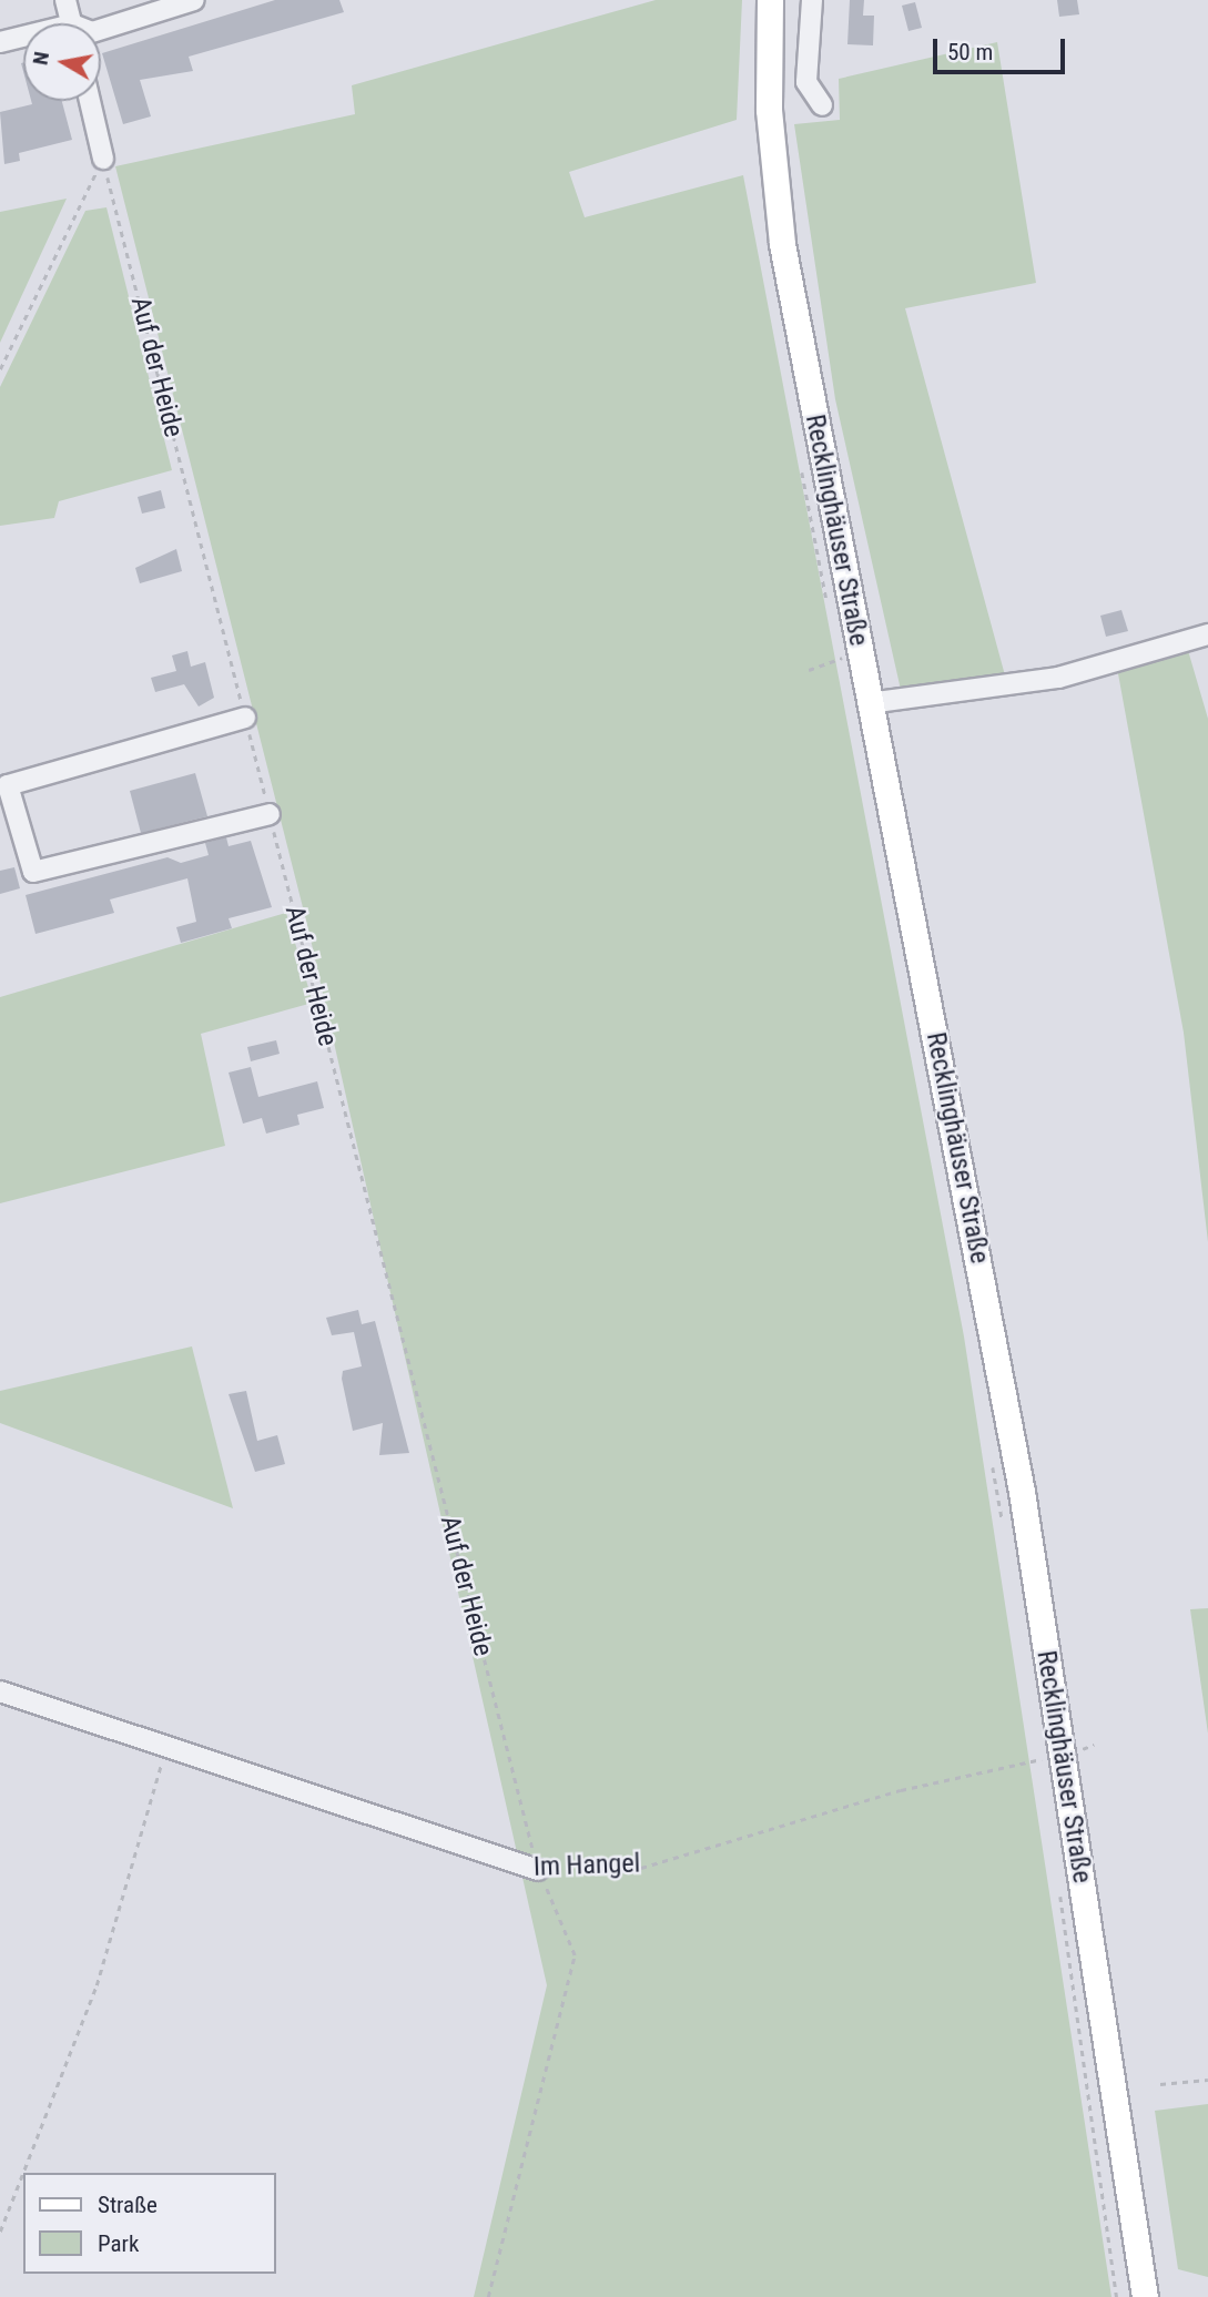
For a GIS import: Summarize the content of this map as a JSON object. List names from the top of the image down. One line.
{"streets":{"main road":["Recklinghäuser Straße"],"street":["Im Hangel"],"path":["Auf der Heide"]},"crossings":[["Auf der Heide","Im Hangel"],["Recklinghäuser Straße","Im Hangel"]],"legend":["Straße","Park"],"scale_bar":"50 m","north":"left"}
